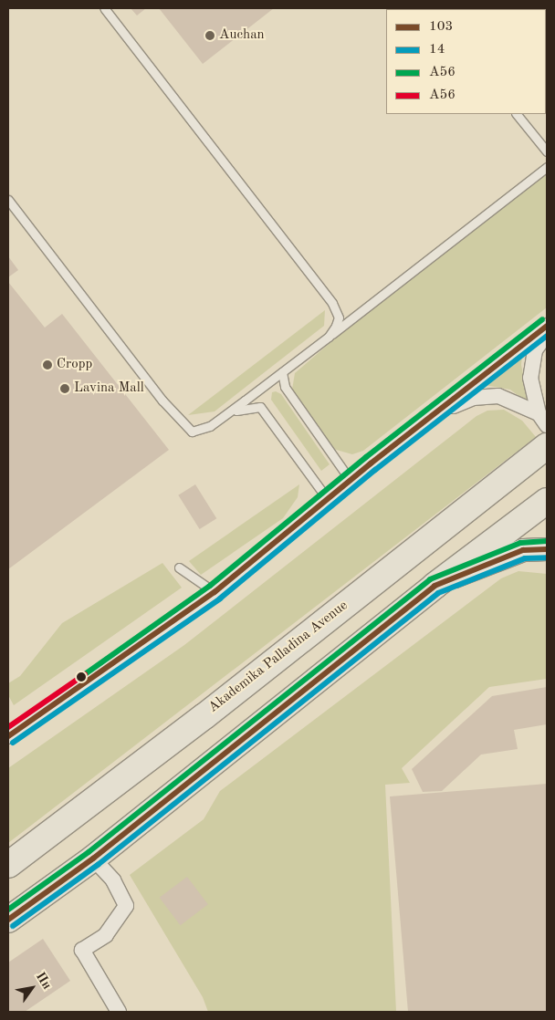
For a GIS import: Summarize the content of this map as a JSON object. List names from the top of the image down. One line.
{"streets":{"highway":["Akademika Palladina Avenue"]},"places":["Auchan","Cropp","Lavina Mall"],"lines":["transit line А56","transit line 103","transit line 14","transit line A56"],"legend":["103","14","А56","A56"],"north":"top right"}
